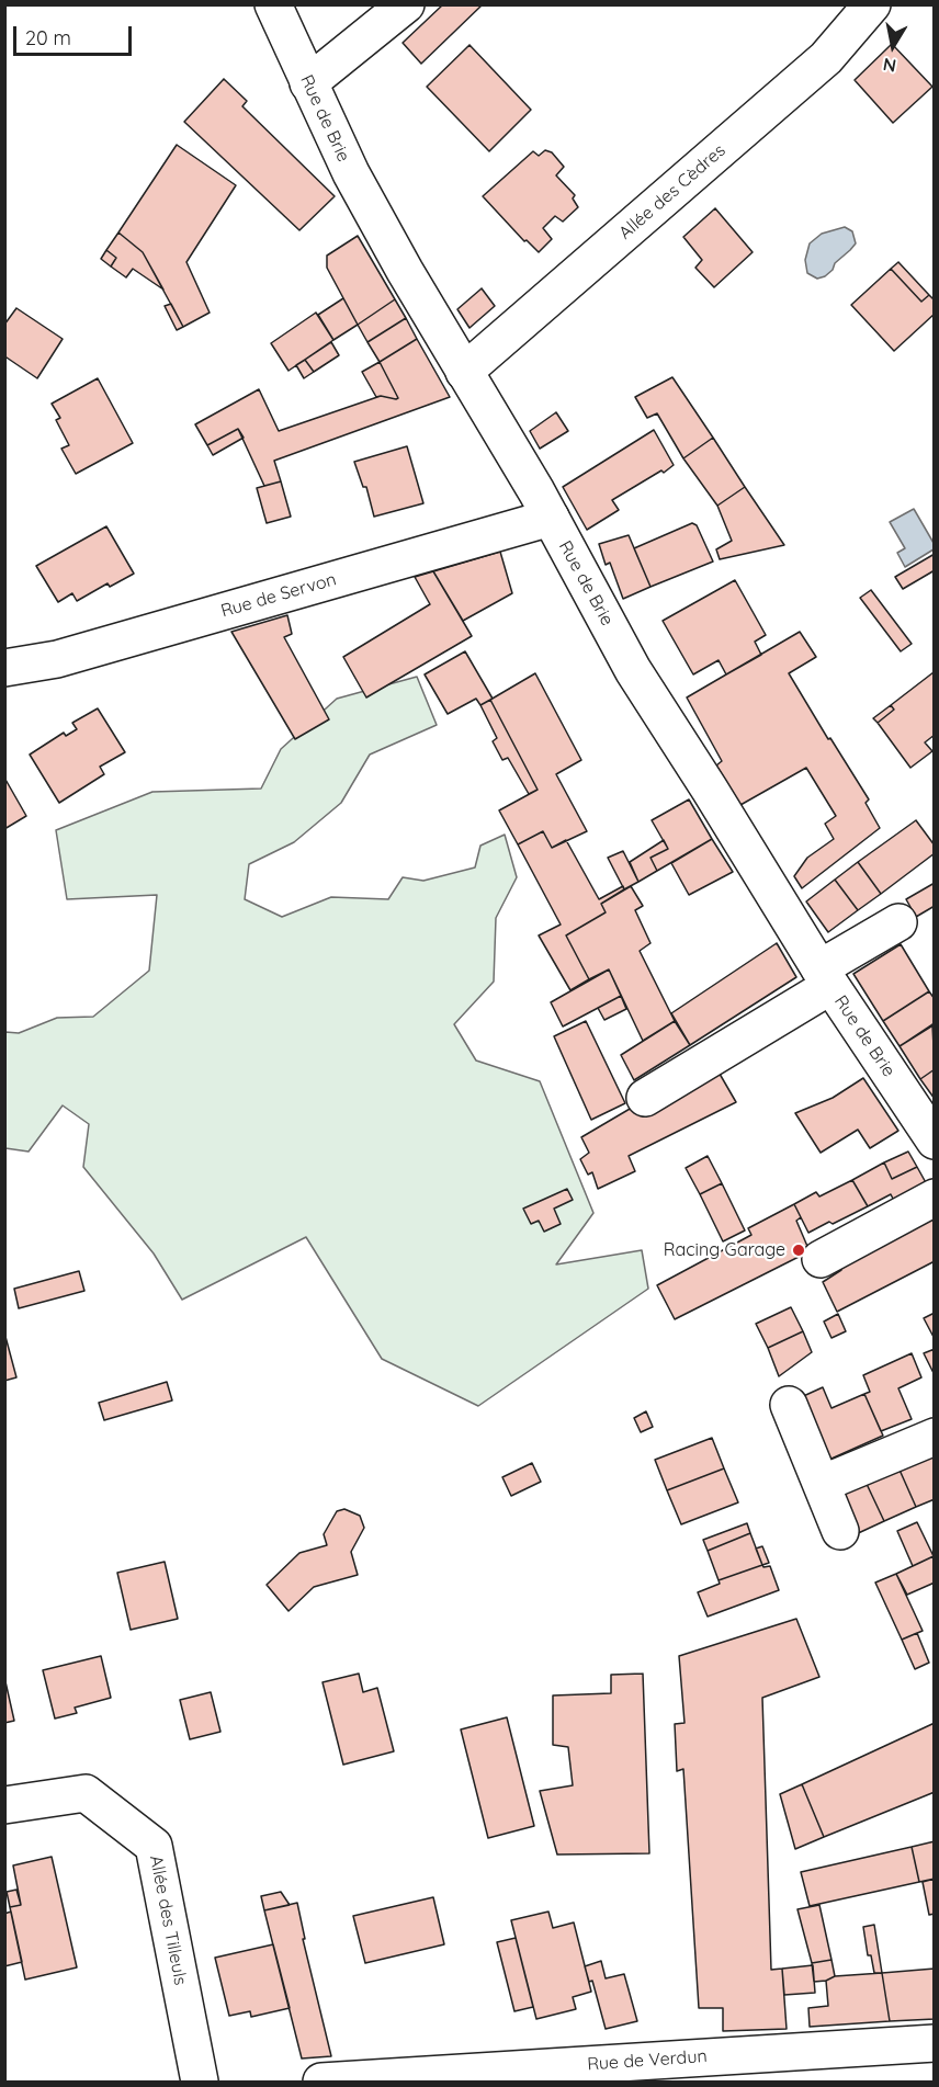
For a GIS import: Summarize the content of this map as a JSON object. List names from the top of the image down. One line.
{"streets":{"street":["Rue de Brie","Allée des Cèdres","Rue de Servon","Allée des Tilleuls","Rue de Verdun"]},"crossings":[["Rue de Brie","Allée des Cèdres"],["Rue de Brie","Rue de Servon"]],"places":["Racing Garage"],"scale_bar":"20 m","north":"bottom"}
